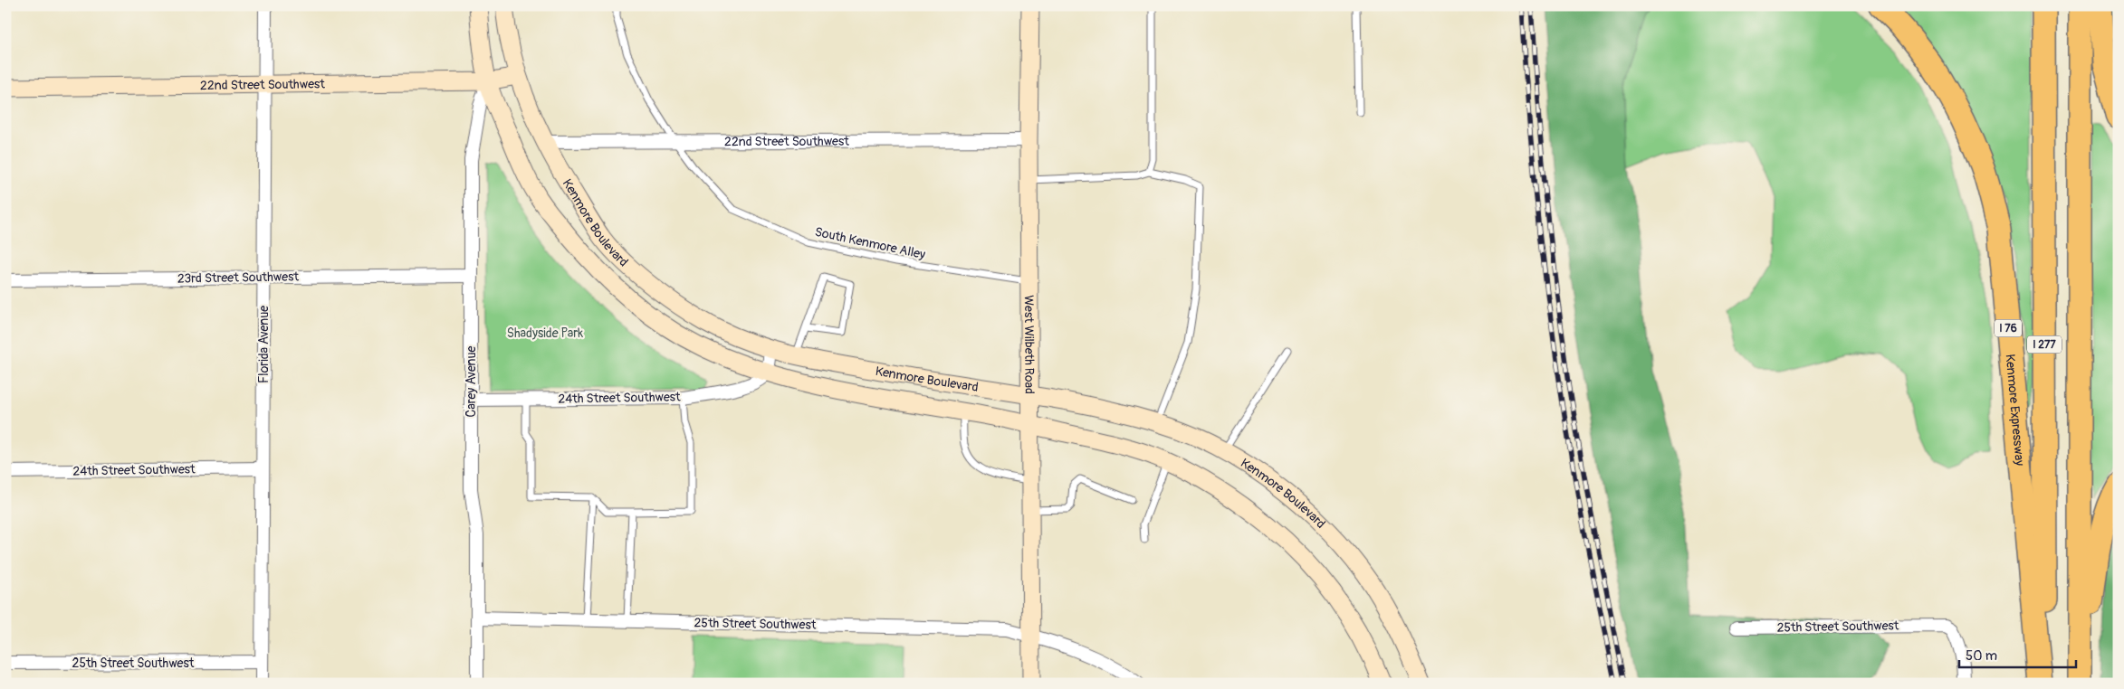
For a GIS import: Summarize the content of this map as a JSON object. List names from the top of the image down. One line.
{"streets":{"highway":["I 76","I 277","Kenmore Expressway"],"main road":["22nd Street Southwest","Kenmore Boulevard","West Wilbeth Road"],"street":["23rd Street Southwest","Florida Avenue","Carey Avenue","24th Street Southwest","25th Street Southwest"],"lane":["South Kenmore Alley"]},"crossings":[["22nd Street Southwest","Kenmore Boulevard"],["22nd Street Southwest","South Kenmore Alley"],["22nd Street Southwest","Florida Avenue"],["22nd Street Southwest","West Wilbeth Road"],["22nd Street Southwest","Carey Avenue"],["Kenmore Boulevard","West Wilbeth Road"],["Kenmore Boulevard","Carey Avenue"],["Kenmore Boulevard","24th Street Southwest"],["South Kenmore Alley","West Wilbeth Road"],["23rd Street Southwest","Florida Avenue"],["23rd Street Southwest","Carey Avenue"],["Florida Avenue","24th Street Southwest"],["Florida Avenue","25th Street Southwest"],["West Wilbeth Road","25th Street Southwest"],["Carey Avenue","24th Street Southwest"],["Carey Avenue","25th Street Southwest"]],"parks":["Shadyside Park"],"scale_bar":"50 m"}
